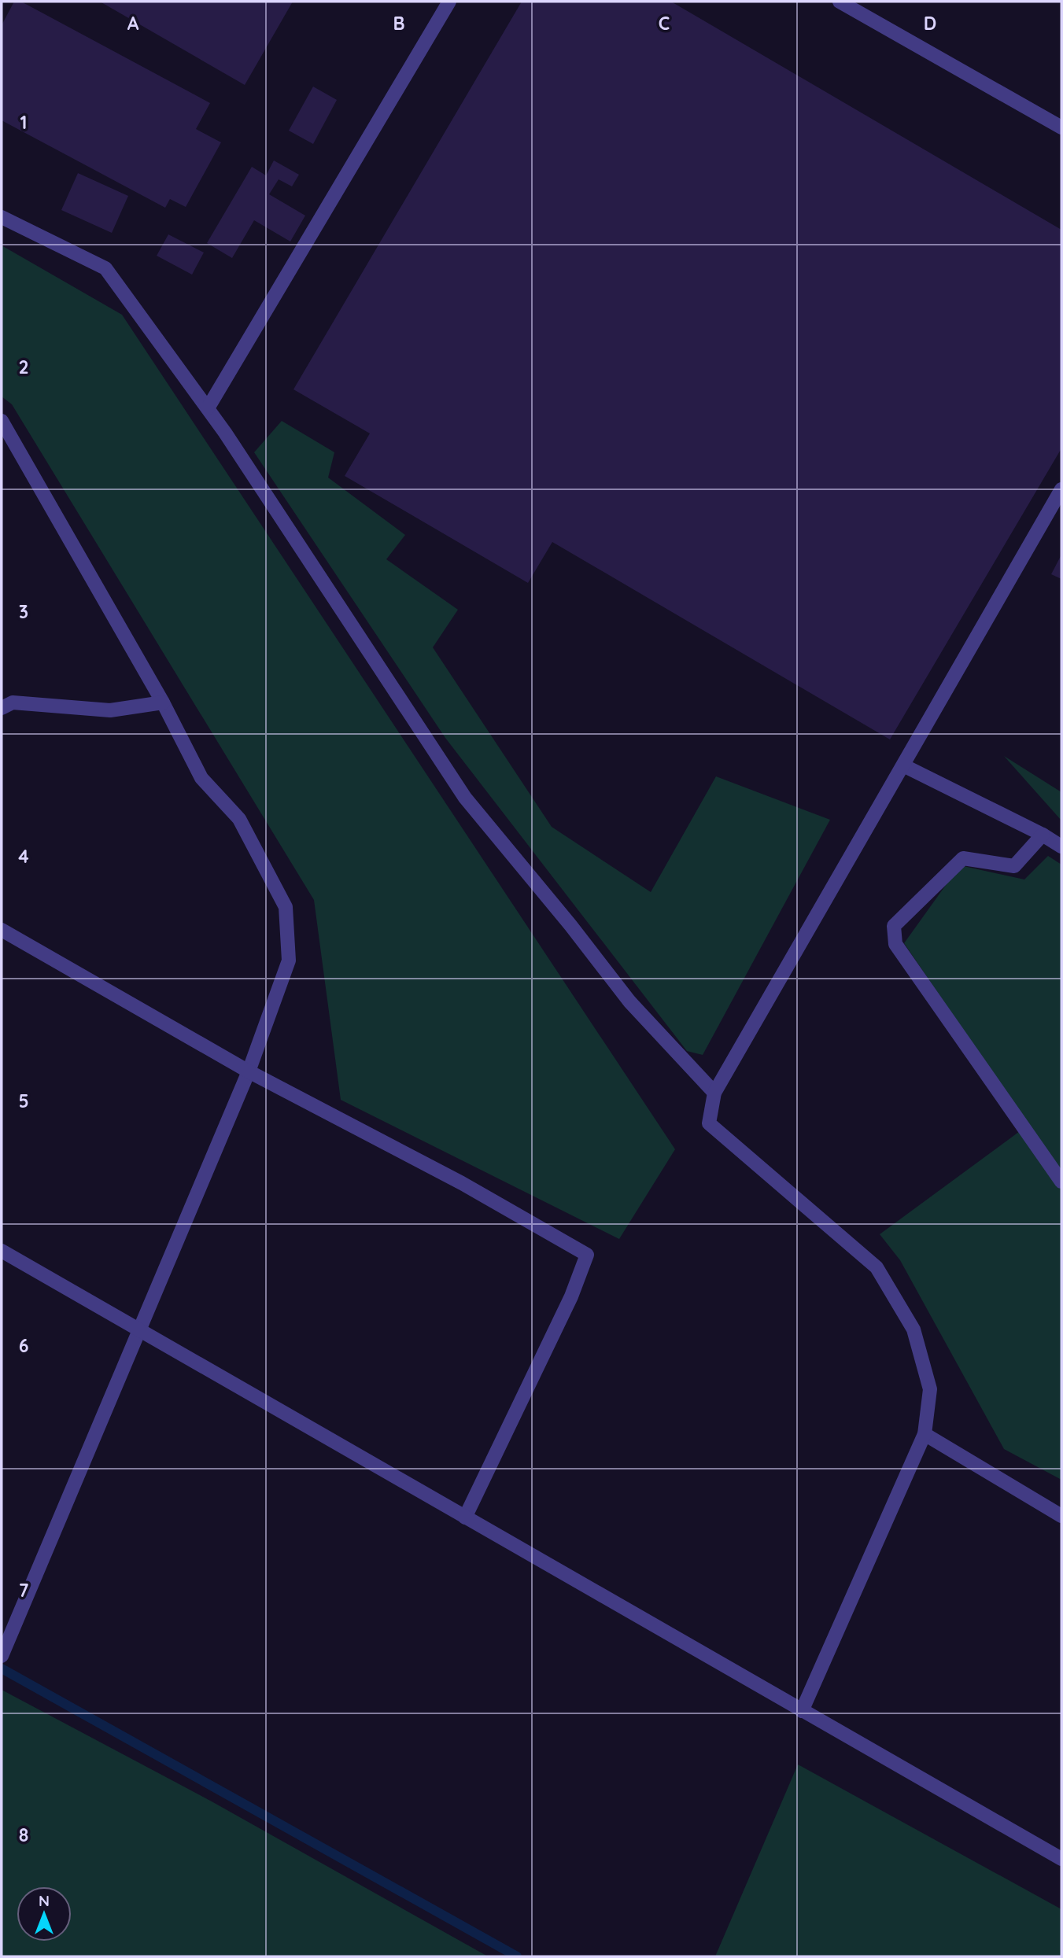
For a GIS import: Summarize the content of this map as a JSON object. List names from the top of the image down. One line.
{"north":"top","grid":{"columns":["A","B","C","D"],"rows":["1","2","3","4","5","6","7","8"]}}
